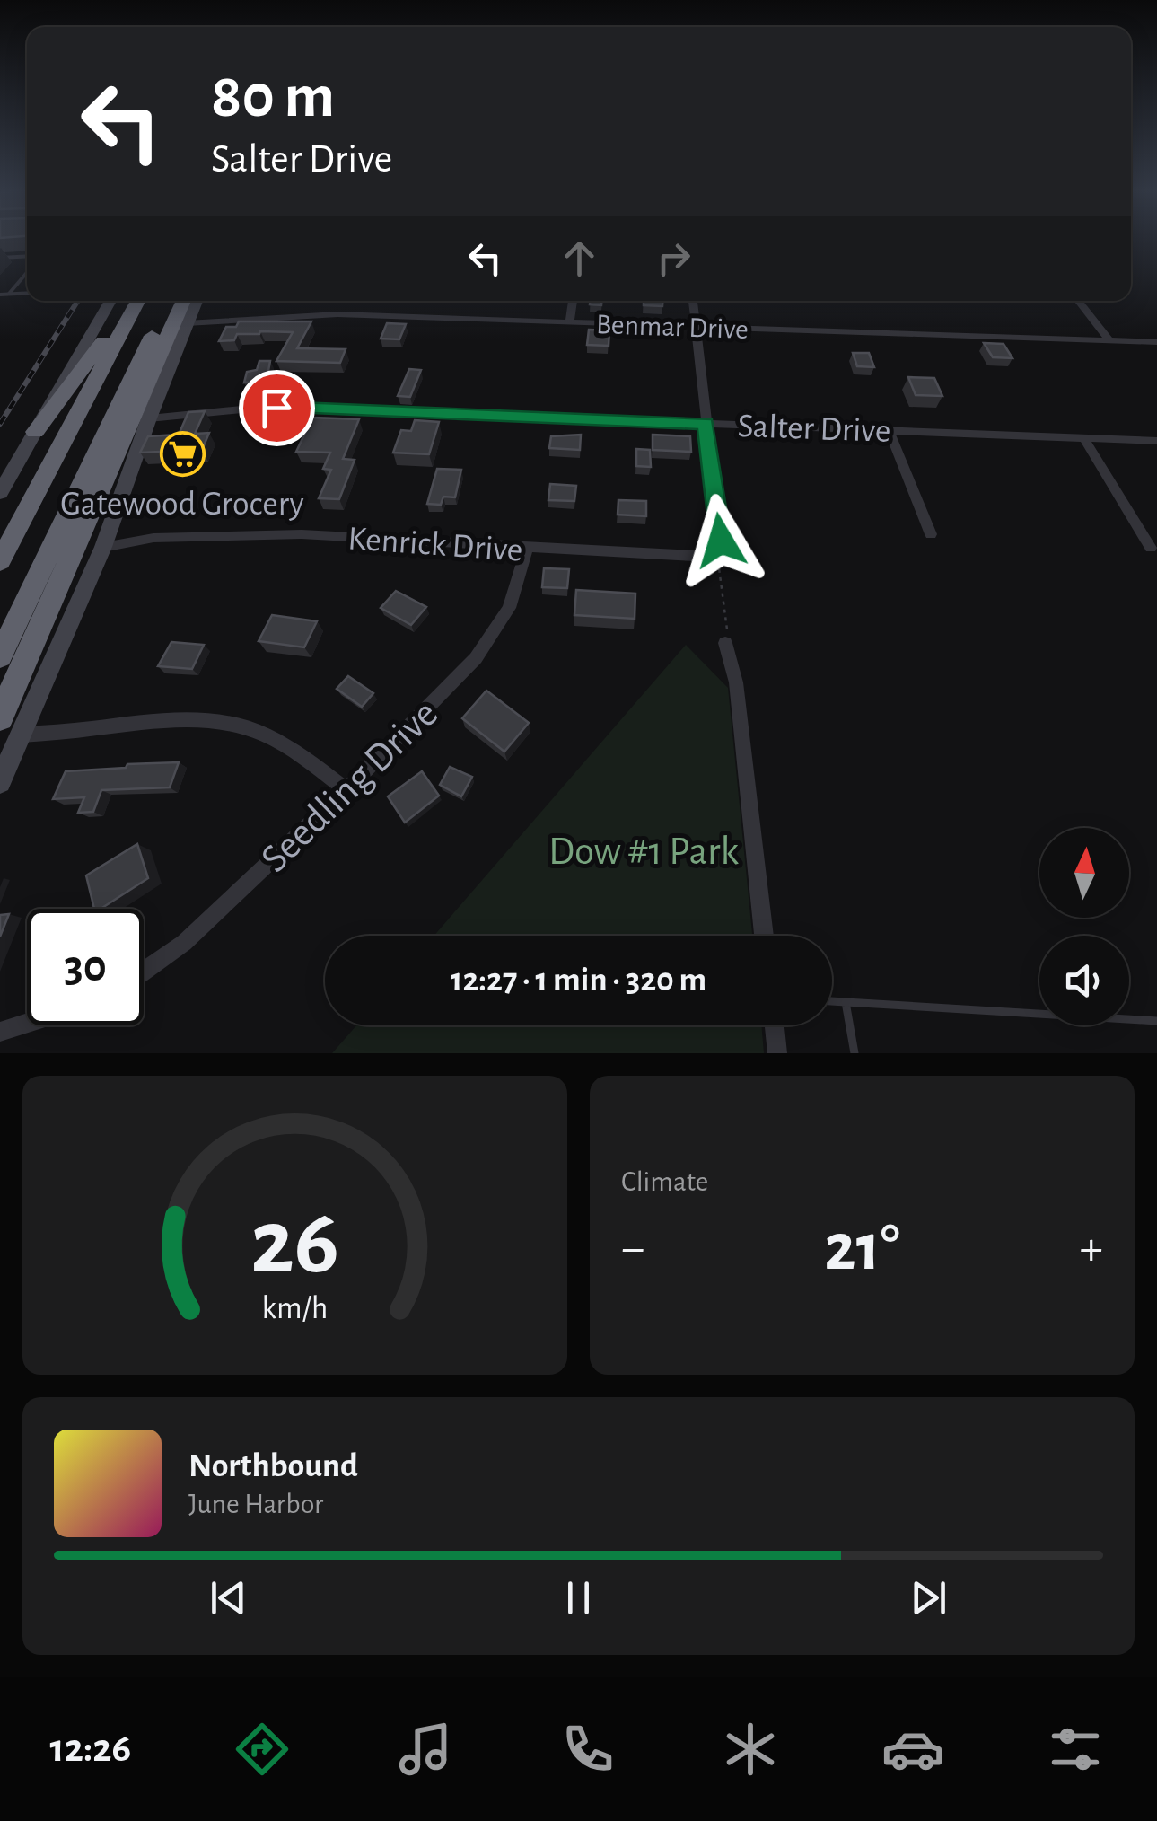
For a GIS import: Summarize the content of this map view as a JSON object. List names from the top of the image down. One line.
{"streets":{"street":["Benmar Drive","Salter Drive","Kenrick Drive","Seedling Drive"]},"crossings":[["Kenrick Drive","Seedling Drive"]],"parks":["Dow #1 Park"],"places":{"supermarket":["Gatewood Grocery"]},"north":"top","page":{"turn":["80 m","Salter Drive"],"limit":"30","trip":"12:27 · 1 min · 320 m","tile":"Climate","heat":["−","21°","+"],"song":["Northbound","June Harbor"],"tabs":"12:26","gauge":["26","km/h"]}}
